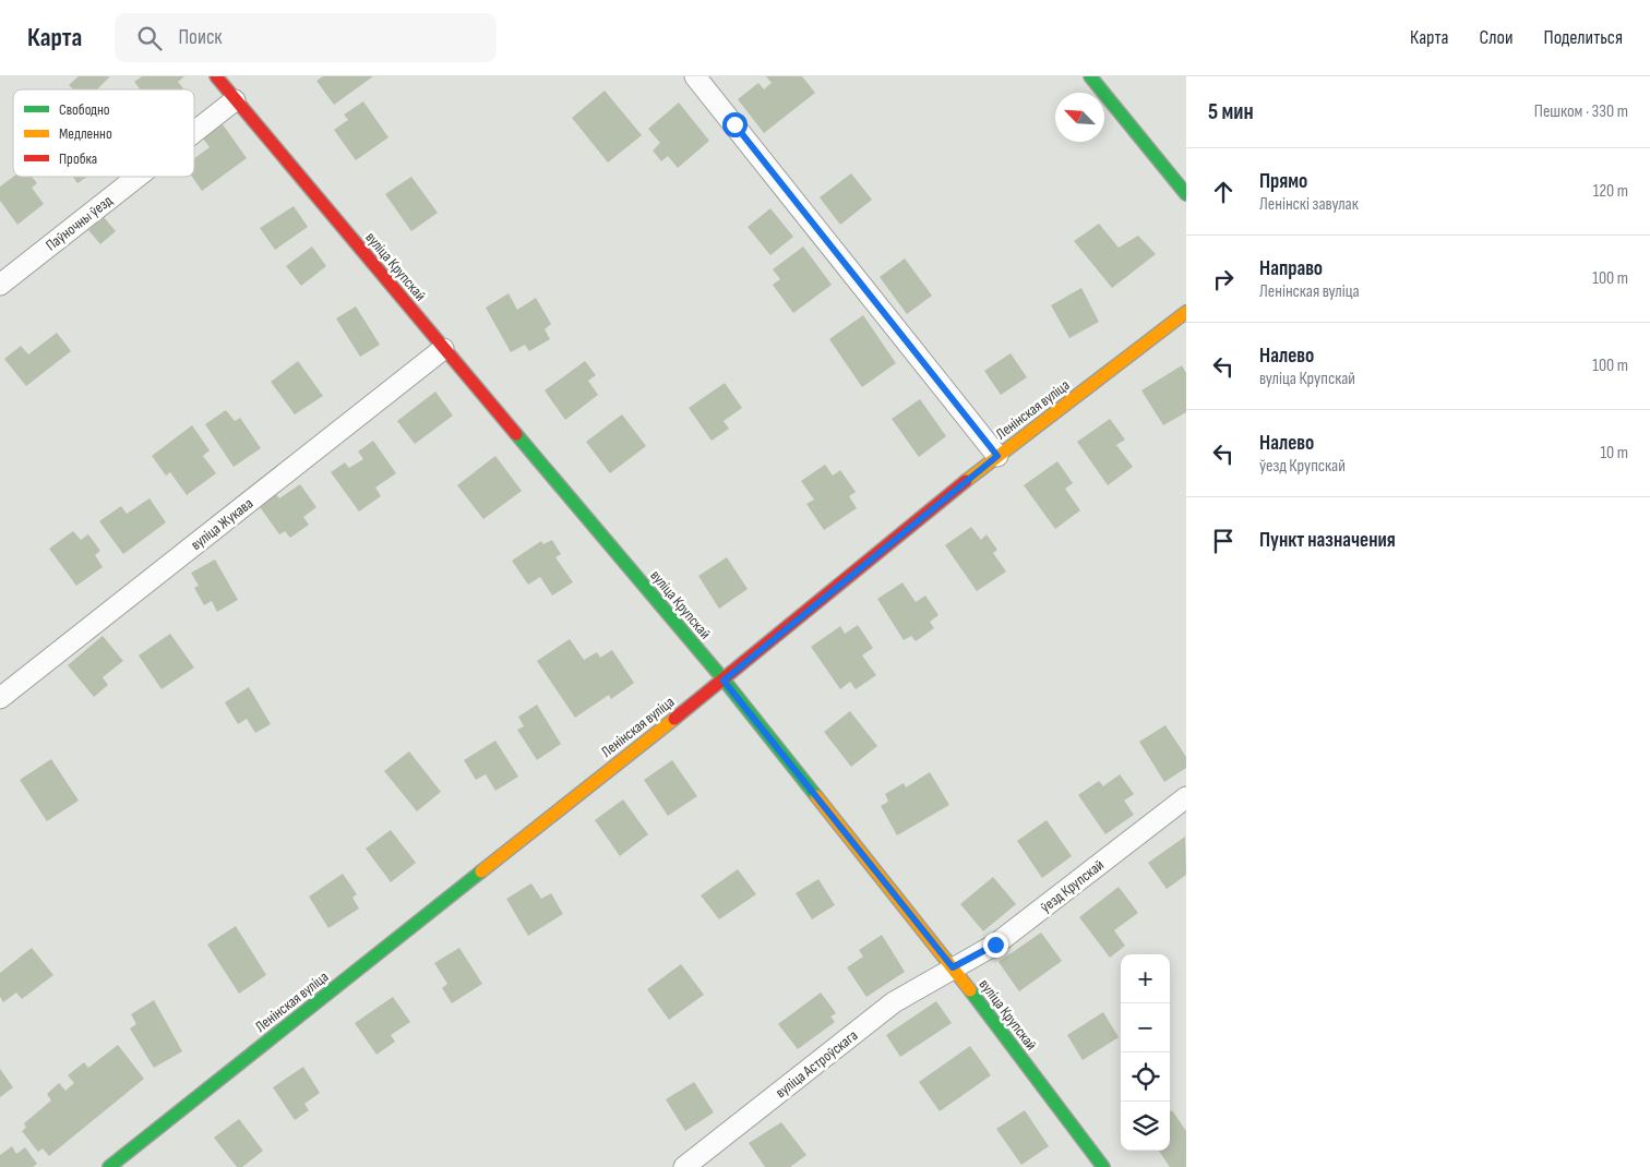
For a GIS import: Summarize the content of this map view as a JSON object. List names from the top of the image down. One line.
{"streets":{"street":["Паўночны ўезд","вуліца Крупскай","Ленінская вуліца","вуліца Жукава","ўезд Крупскай","вуліца Астроўскага"]},"crossings":[["Паўночны ўезд","вуліца Крупскай"],["вуліца Крупскай","Ленінская вуліца"],["вуліца Крупскай","вуліца Жукава"],["вуліца Крупскай","ўезд Крупскай"],["вуліца Крупскай","вуліца Астроўскага"],["ўезд Крупскай","вуліца Астроўскага"]],"legend":["Свободно","Медленно","Пробка"],"north":"top left","page":{"header":"Карта","search":"Поиск","nav":["Карта","Слои","Поделиться"],"heading":["5 мин","Пешком · 330 m"],"list":[["Прямо","Ленінскі завулак","120 m"],["Направо","Ленінская вуліца","100 m"],["Налево","вуліца Крупскай","100 m"],["Налево","ўезд Крупскай","10 m"],"Пункт назначения"],"map_buttons":["+","−"]}}
